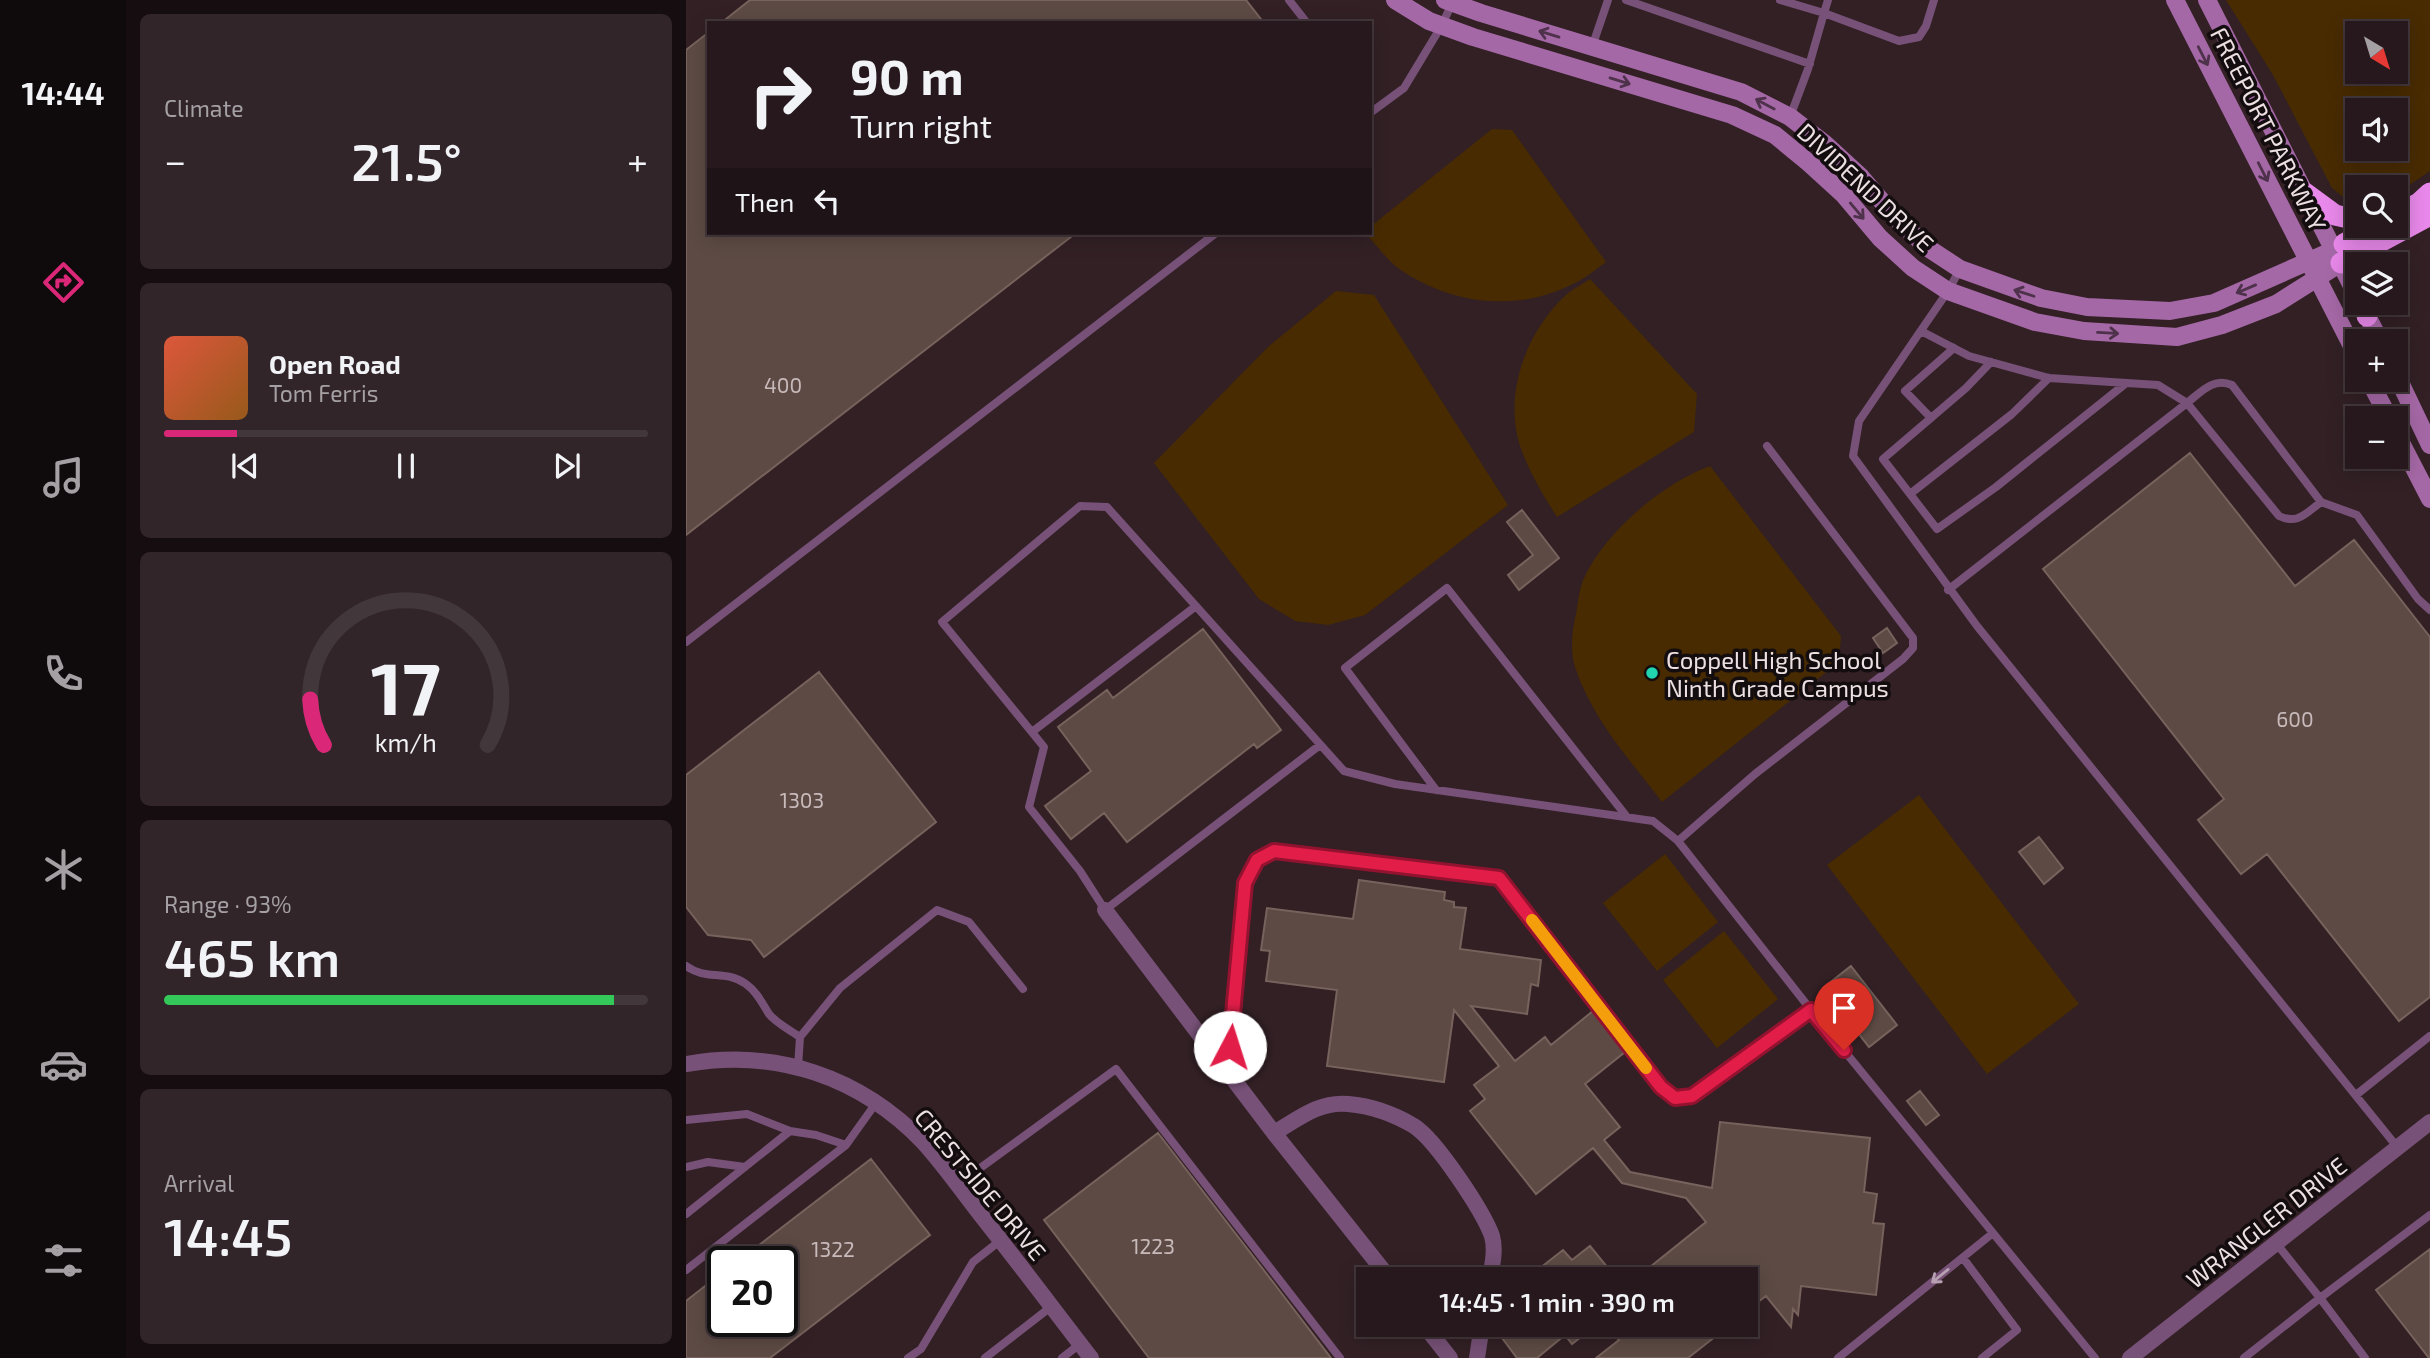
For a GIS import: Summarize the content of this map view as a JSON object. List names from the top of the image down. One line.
{"streets":{"street":["FREEPORT PARKWAY","DIVIDEND DRIVE","CRESTSIDE DRIVE","WRANGLER DRIVE"]},"crossings":[["FREEPORT PARKWAY","DIVIDEND DRIVE"]],"places":["Coppell High School Ninth Grade Campus"],"house_numbers":["400","600","1303","1223","1322"],"north":"bottom right","page":{"tabs":"14:44","tile":["Climate",["Range · 93%","465 km"],["Arrival","14:45"]],"map_buttons":["+","−"],"turn":["90 m","Turn right"],"heat":["−","21.5°","+"],"then":"Then","song":["Open Road","Tom Ferris"],"limit":"20","trip":"14:45 · 1 min · 390 m","gauge":["17","km/h"]}}
